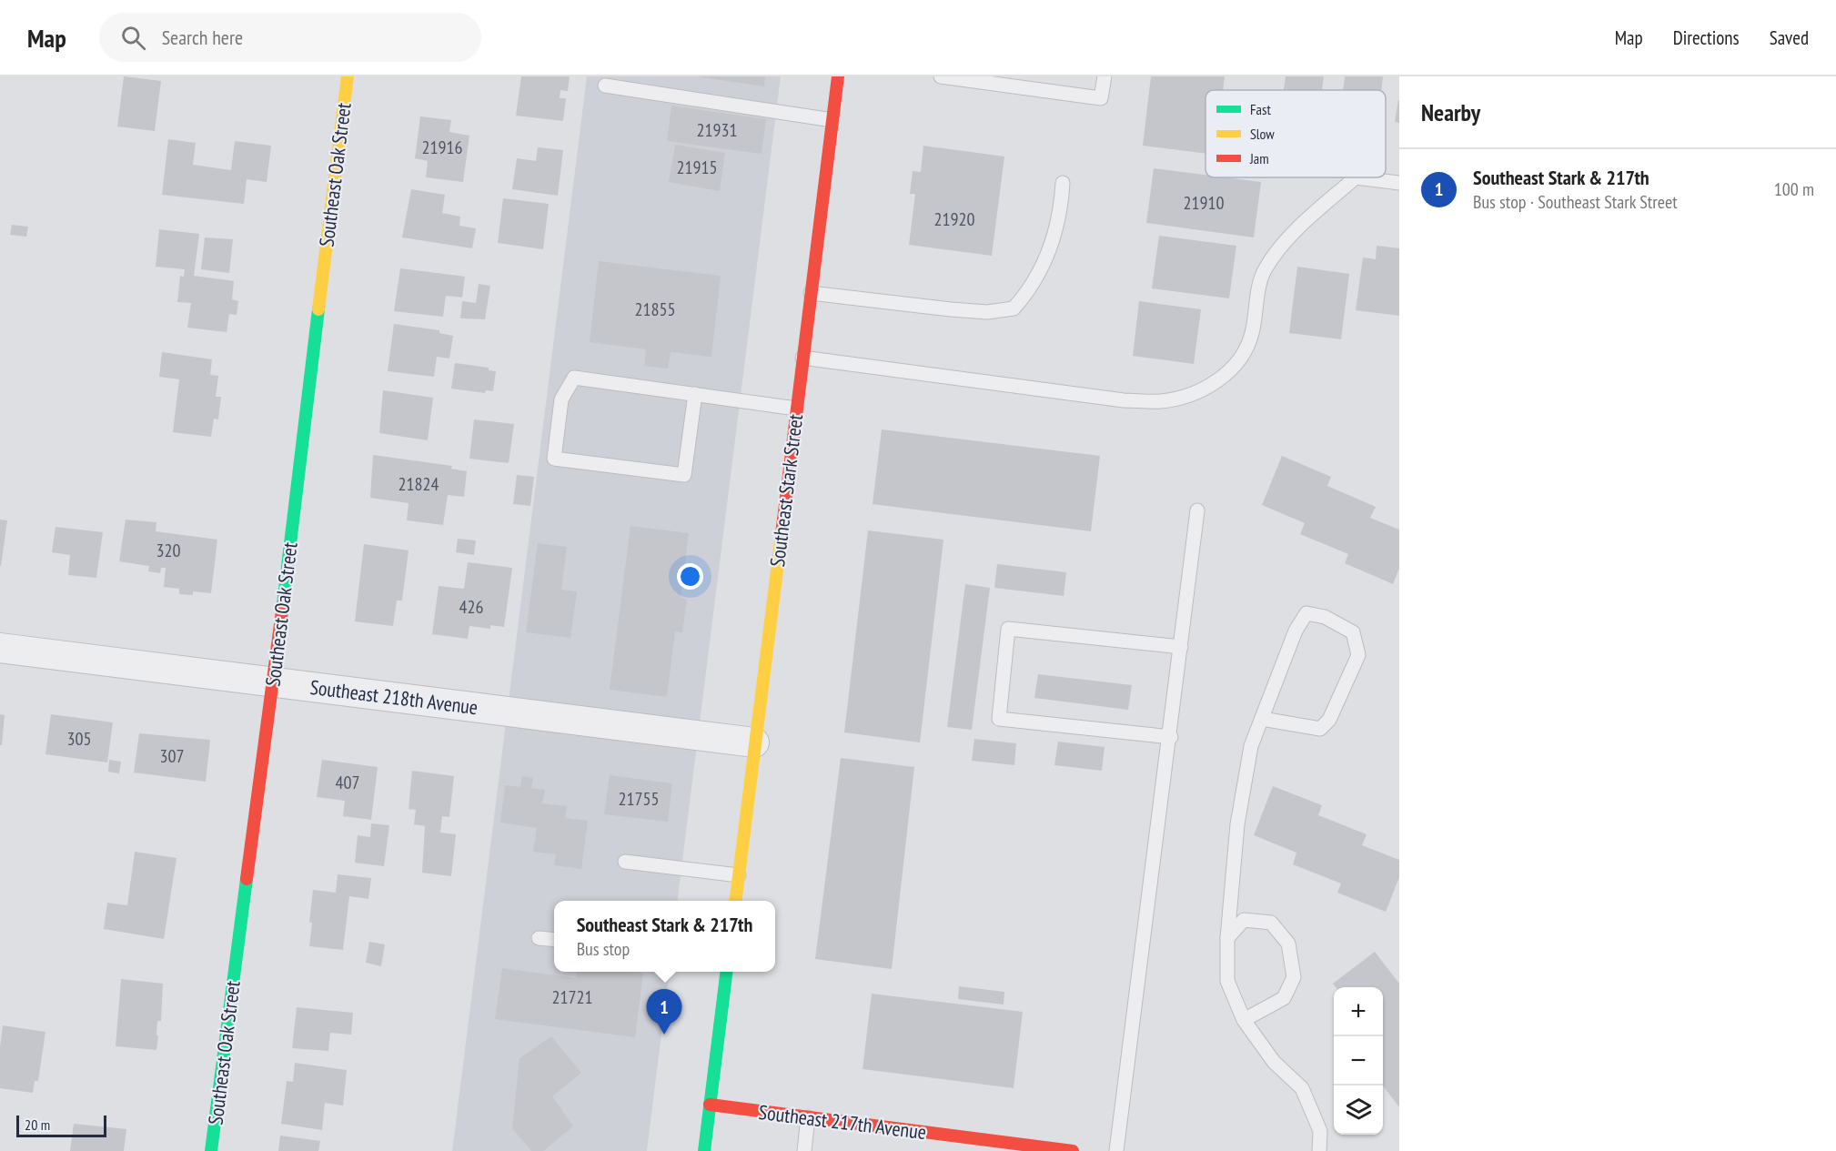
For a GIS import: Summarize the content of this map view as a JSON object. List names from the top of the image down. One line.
{"streets":{"street":["Southeast Oak Street","Southeast Stark Street","Southeast 218th Avenue","Southeast 217th Avenue"]},"crossings":[["Southeast Oak Street","Southeast 218th Avenue"],["Southeast Stark Street","Southeast 218th Avenue"]],"house_numbers":["21931","21916","21915","21910","21920","21855","21824","320","426","305","307","407","21755","21721"],"legend":["Fast","Slow","Jam"],"scale_bar":"20 m","page":{"header":"Map","search":"Search here","nav":["Map","Directions","Saved"],"heading":"Nearby","list":[{"mark":"1","name":"Southeast Stark & 217th","note":"Bus stop · Southeast Stark Street","value":"100 m"}],"popup":["Southeast Stark & 217th","Bus stop"],"map_buttons":["+","−"],"pins":"1","scale":"20 m"}}
